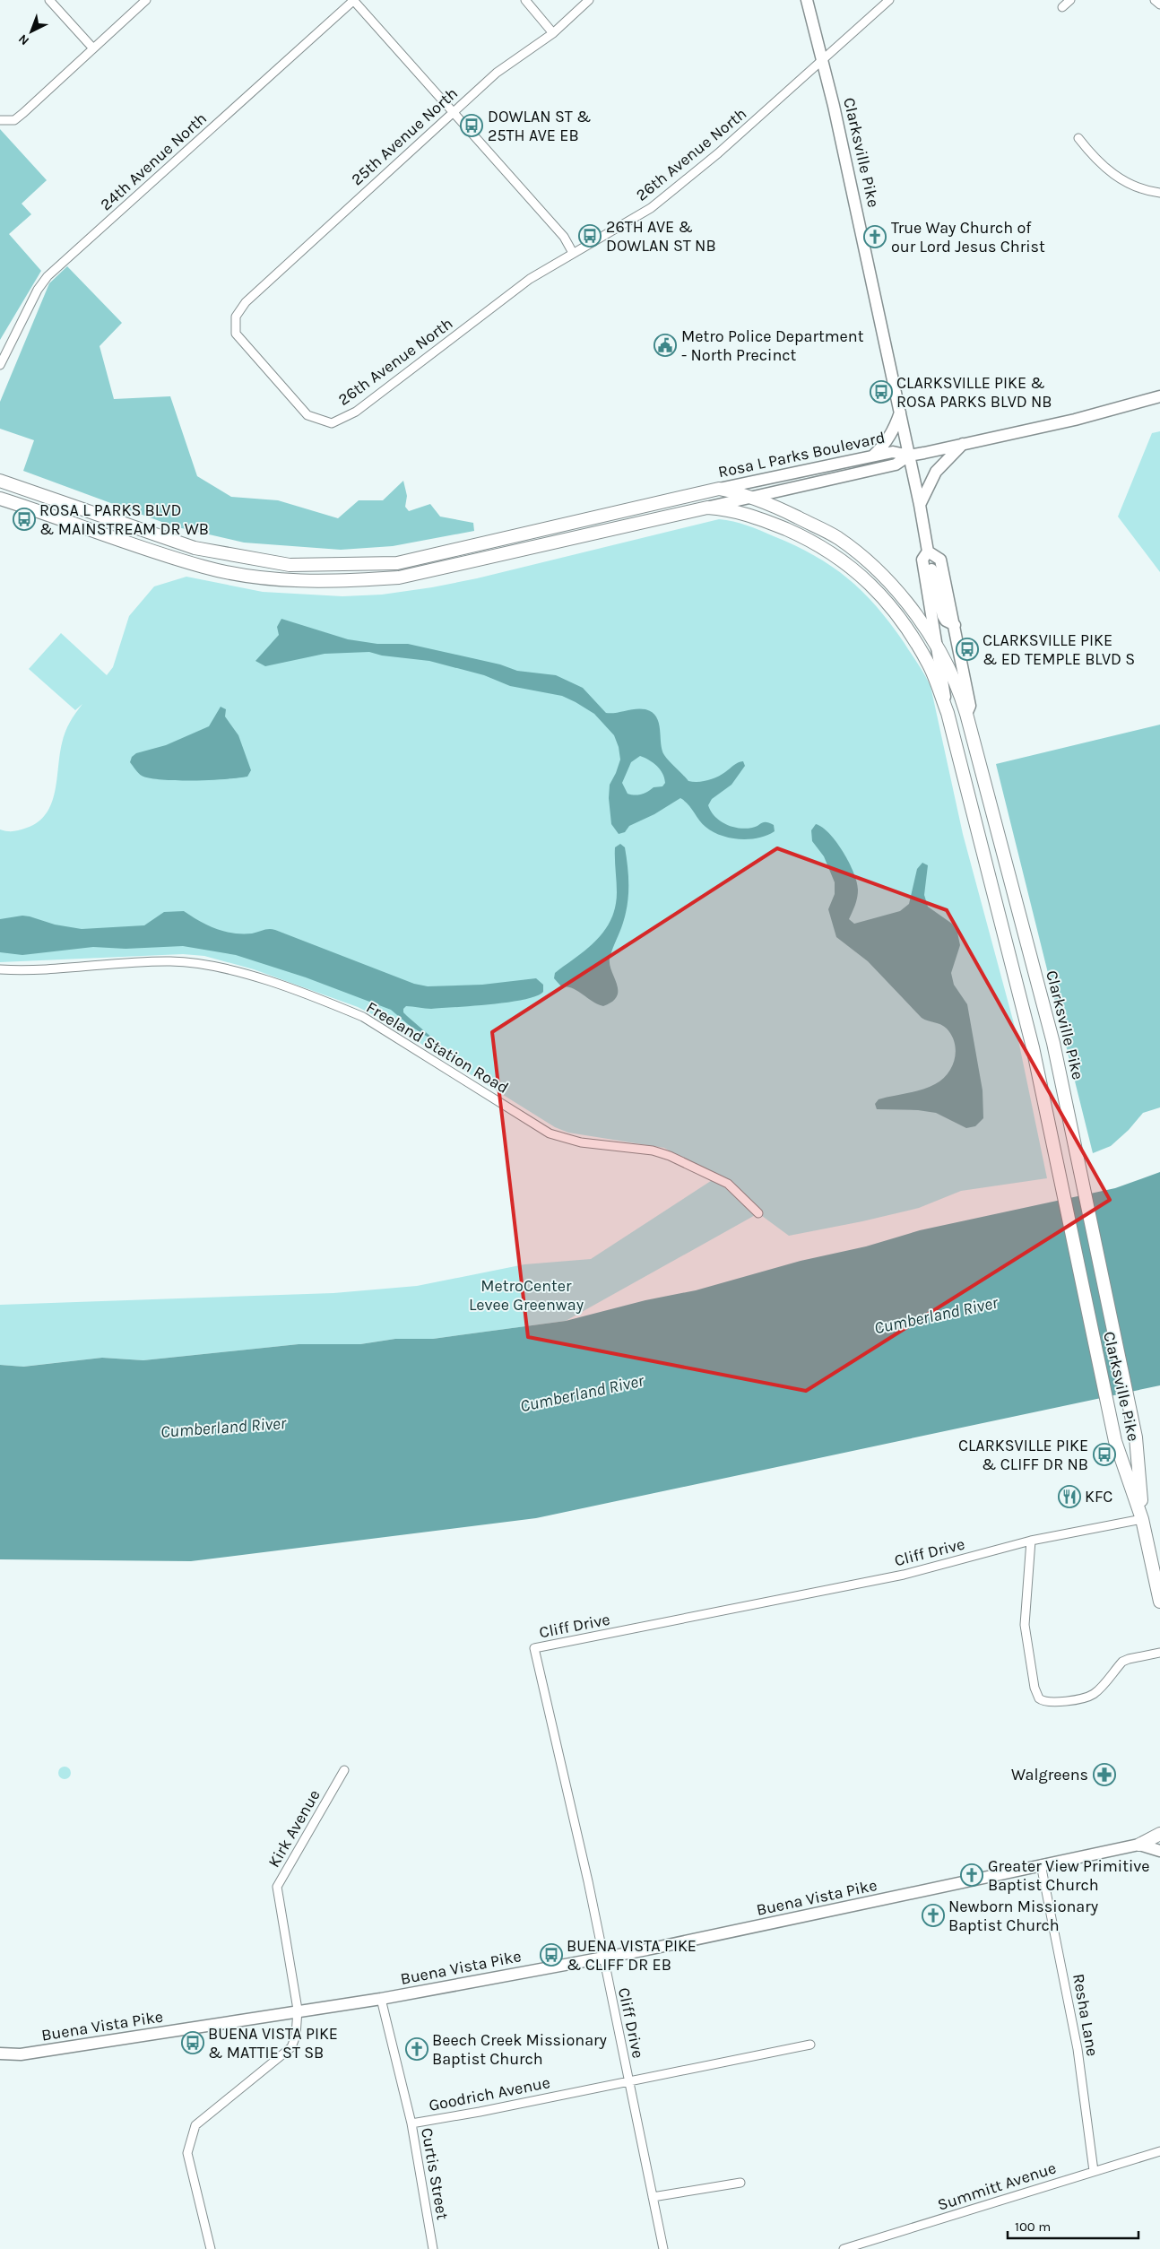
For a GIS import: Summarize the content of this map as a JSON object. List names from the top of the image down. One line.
{"streets":{"main road":["Clarksville Pike","Rosa L Parks Boulevard","Buena Vista Pike"],"street":["25th Avenue North","26th Avenue North","24th Avenue North","Freeland Station Road","Cliff Drive","Kirk Avenue","Resha Lane","Goodrich Avenue","Curtis Street","Summitt Avenue"]},"crossings":[["25th Avenue North","26th Avenue North"],["Clarksville Pike","26th Avenue North"],["Clarksville Pike","Rosa L Parks Boulevard"],["Clarksville Pike","Cliff Drive"],["Cliff Drive","Buena Vista Pike"],["Cliff Drive","Goodrich Avenue"],["Kirk Avenue","Buena Vista Pike"],["Buena Vista Pike","Resha Lane"],["Buena Vista Pike","Curtis Street"],["Resha Lane","Summitt Avenue"],["Goodrich Avenue","Curtis Street"]],"water":["Cumberland River"],"parks":["MetroCenter Levee Greenway"],"places":{"bus stop":["DOWLAN ST & 25TH AVE EB","26TH AVE & DOWLAN ST NB","CLARKSVILLE PIKE & ROSA PARKS BLVD NB","ROSA L PARKS BLVD & MAINSTREAM DR WB","CLARKSVILLE PIKE & ED TEMPLE BLVD S","CLARKSVILLE PIKE & CLIFF DR NB","BUENA VISTA PIKE & CLIFF DR EB","BUENA VISTA PIKE & MATTIE ST SB"],"church":["True Way Church of our Lord Jesus Christ","Greater View Primitive Baptist Church","Newborn Missionary Baptist Church","Beech Creek Missionary Baptist Church"],"public building":["Metro Police Department - North Precinct"],"restaurant":["KFC"],"pharmacy":["Walgreens"]},"scale_bar":"100 m","north":"bottom left"}
